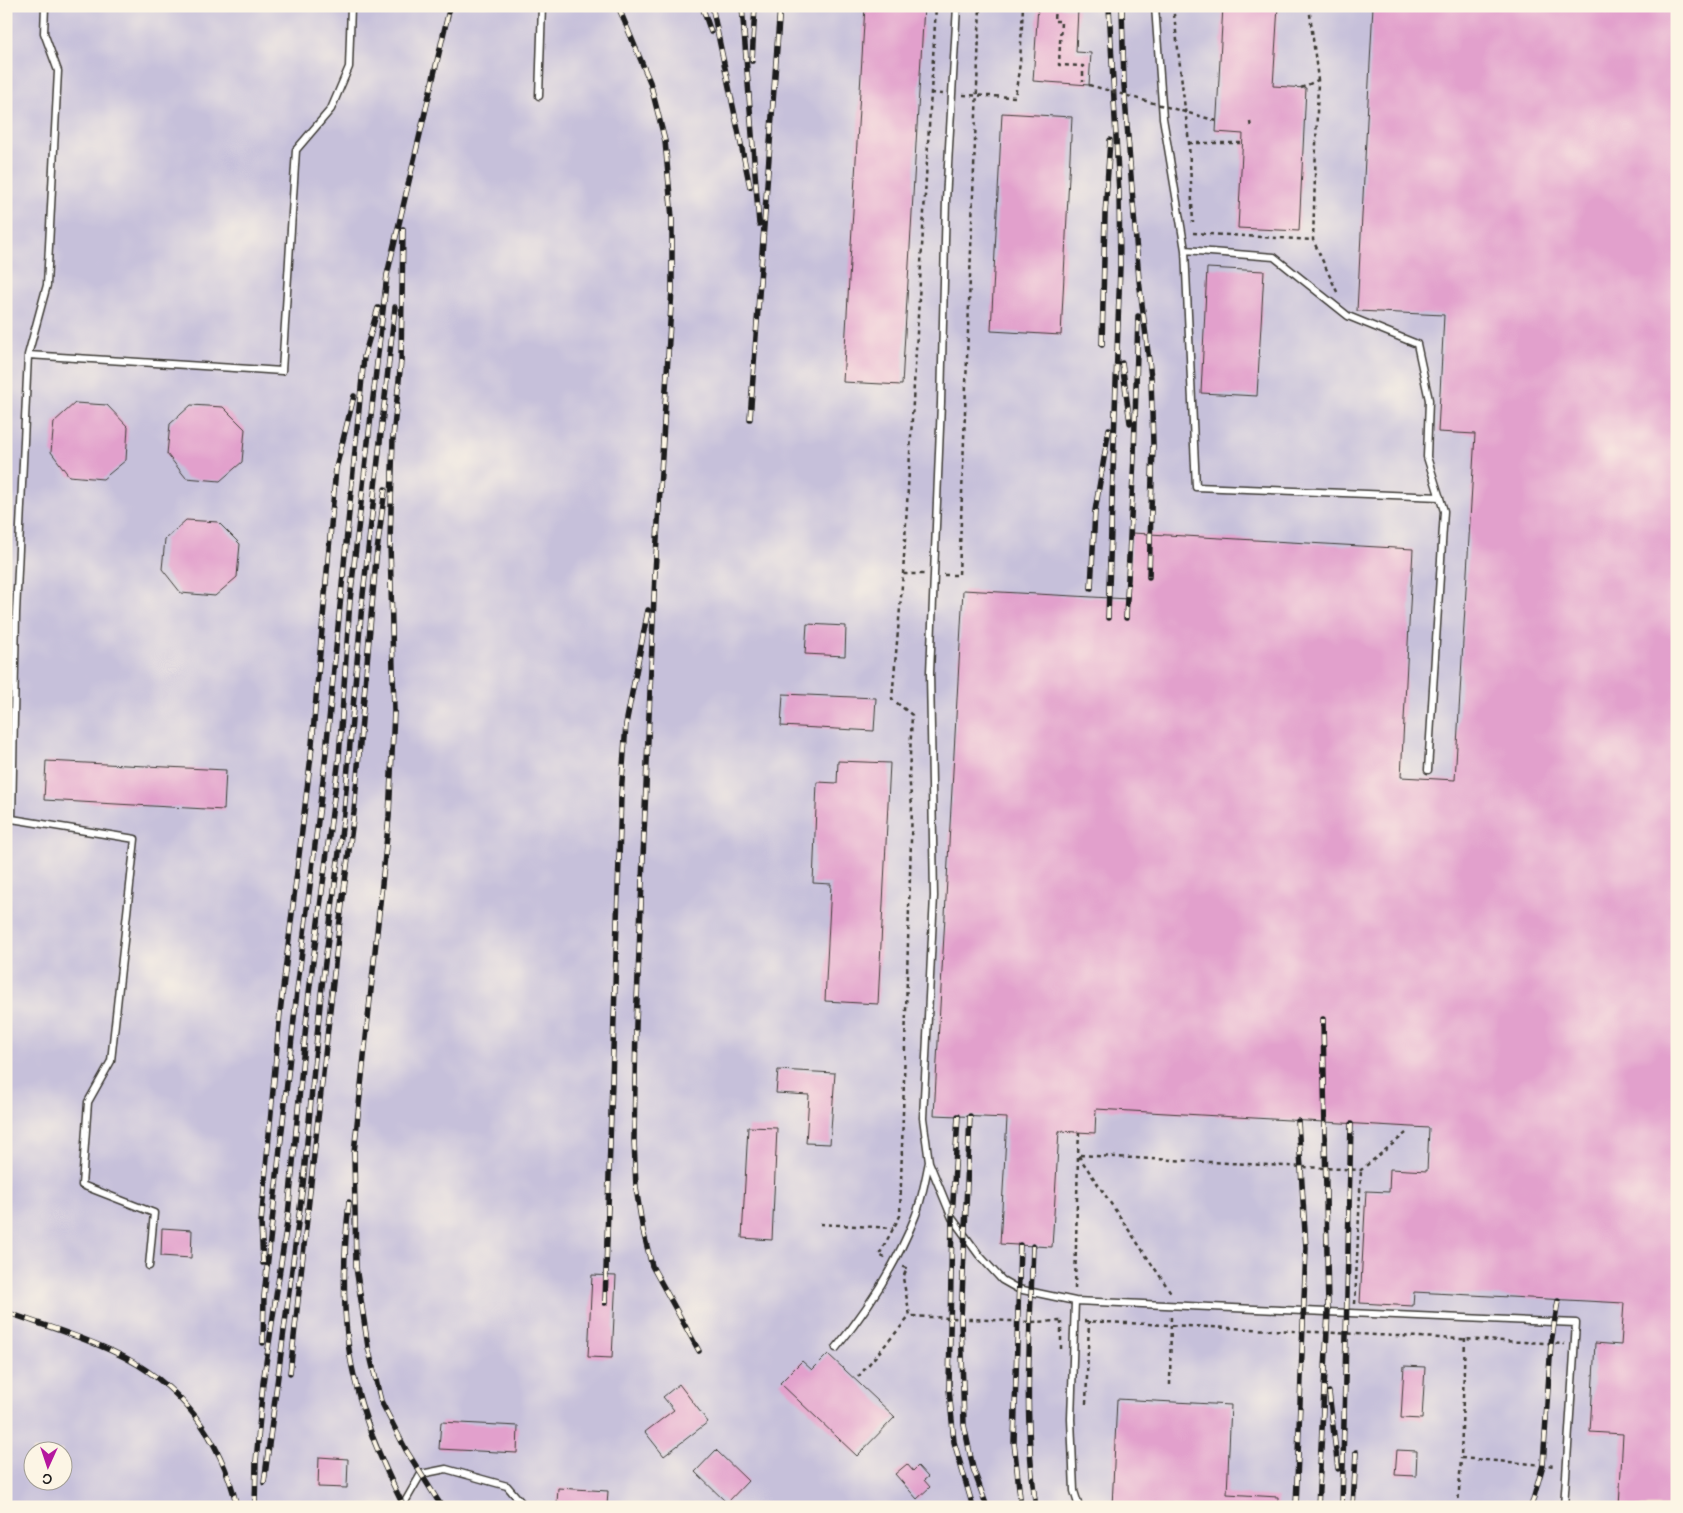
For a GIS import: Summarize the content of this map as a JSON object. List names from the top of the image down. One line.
{"north":"bottom"}
